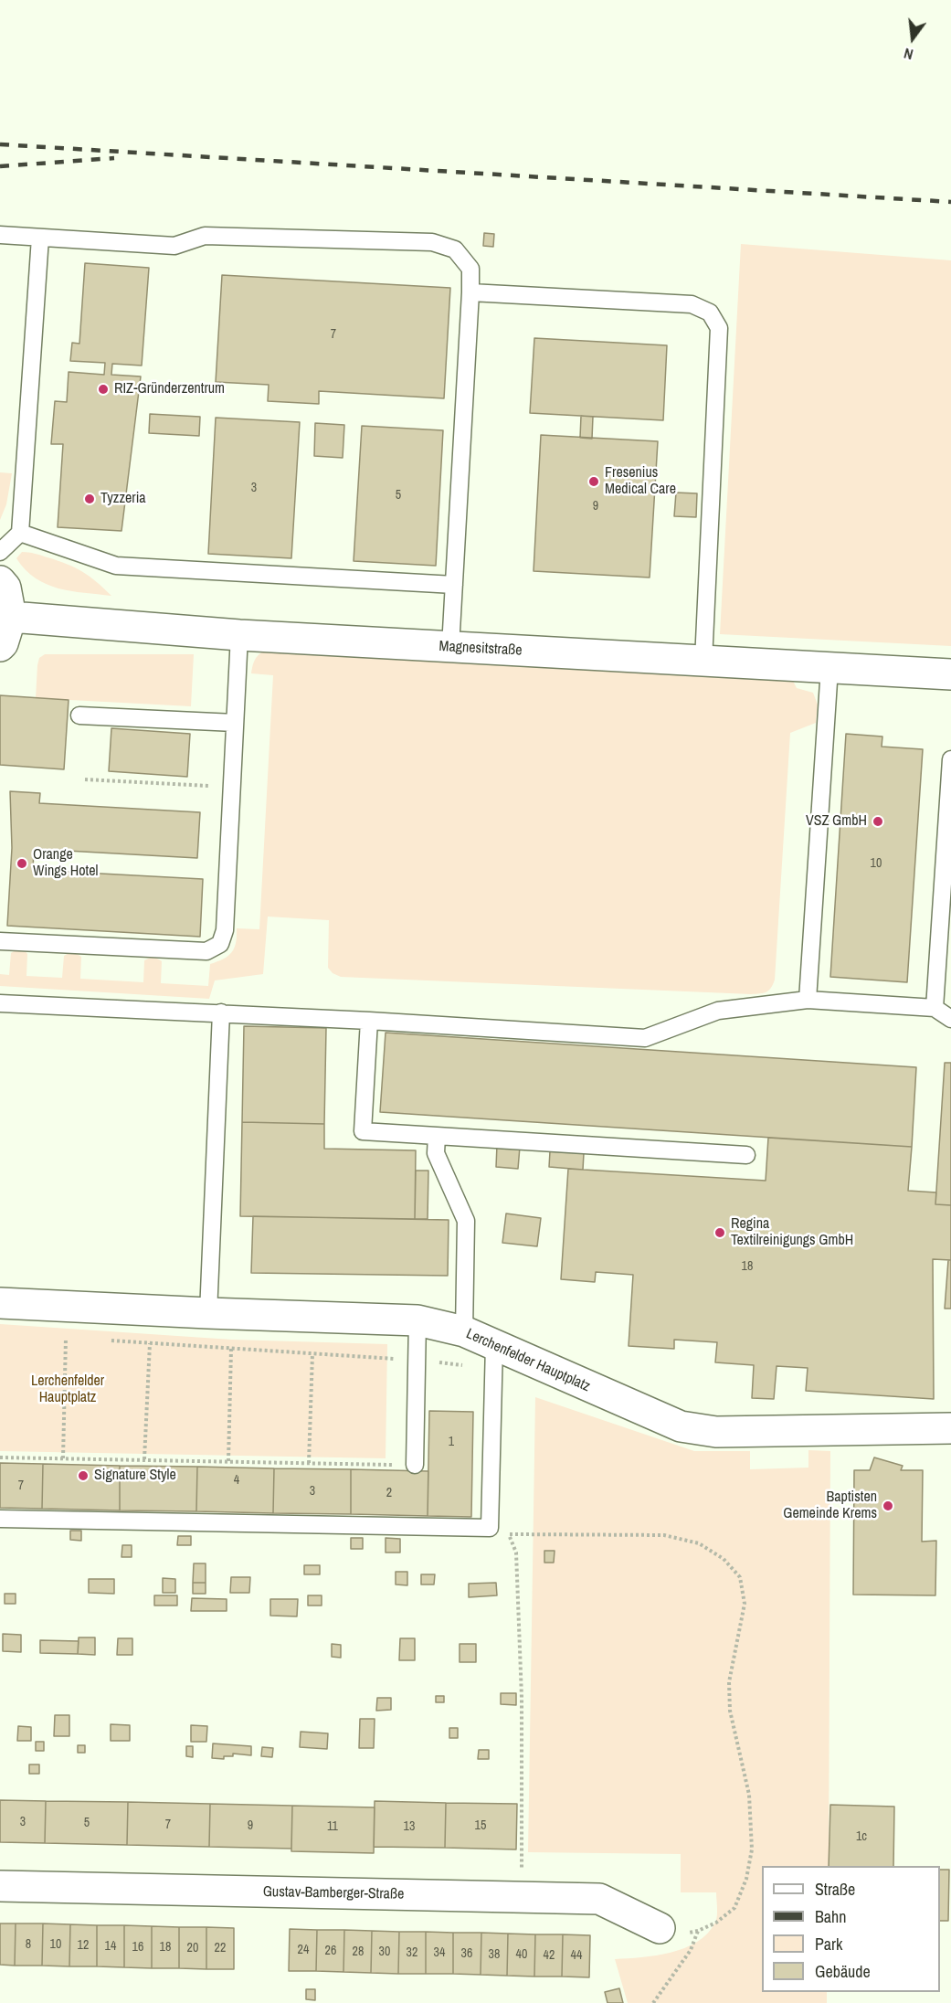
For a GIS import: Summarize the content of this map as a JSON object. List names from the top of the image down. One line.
{"streets":{"street":["Magnesitstraße","Lerchenfelder Hauptplatz","Gustav-Bamberger-Straße"]},"parks":["Lerchenfelder Hauptplatz"],"places":["RIZ-Gründerzentrum","Fresenius Medical Care","Tyzzeria","VSZ GmbH","Orange Wings Hotel","Regina Textilreinigungs GmbH","Signature Style","Baptisten Gemeinde Krems"],"house_numbers":["7","3","5","9","10","18","1","4","7","3","2","3","5","7","9","15","11","13","1c","8","10","12","14","16","18","20","22","24","26","28","30","32","34","36","38","40","42","44"],"legend":["Straße","Bahn","Park","Gebäude"],"north":"bottom"}
